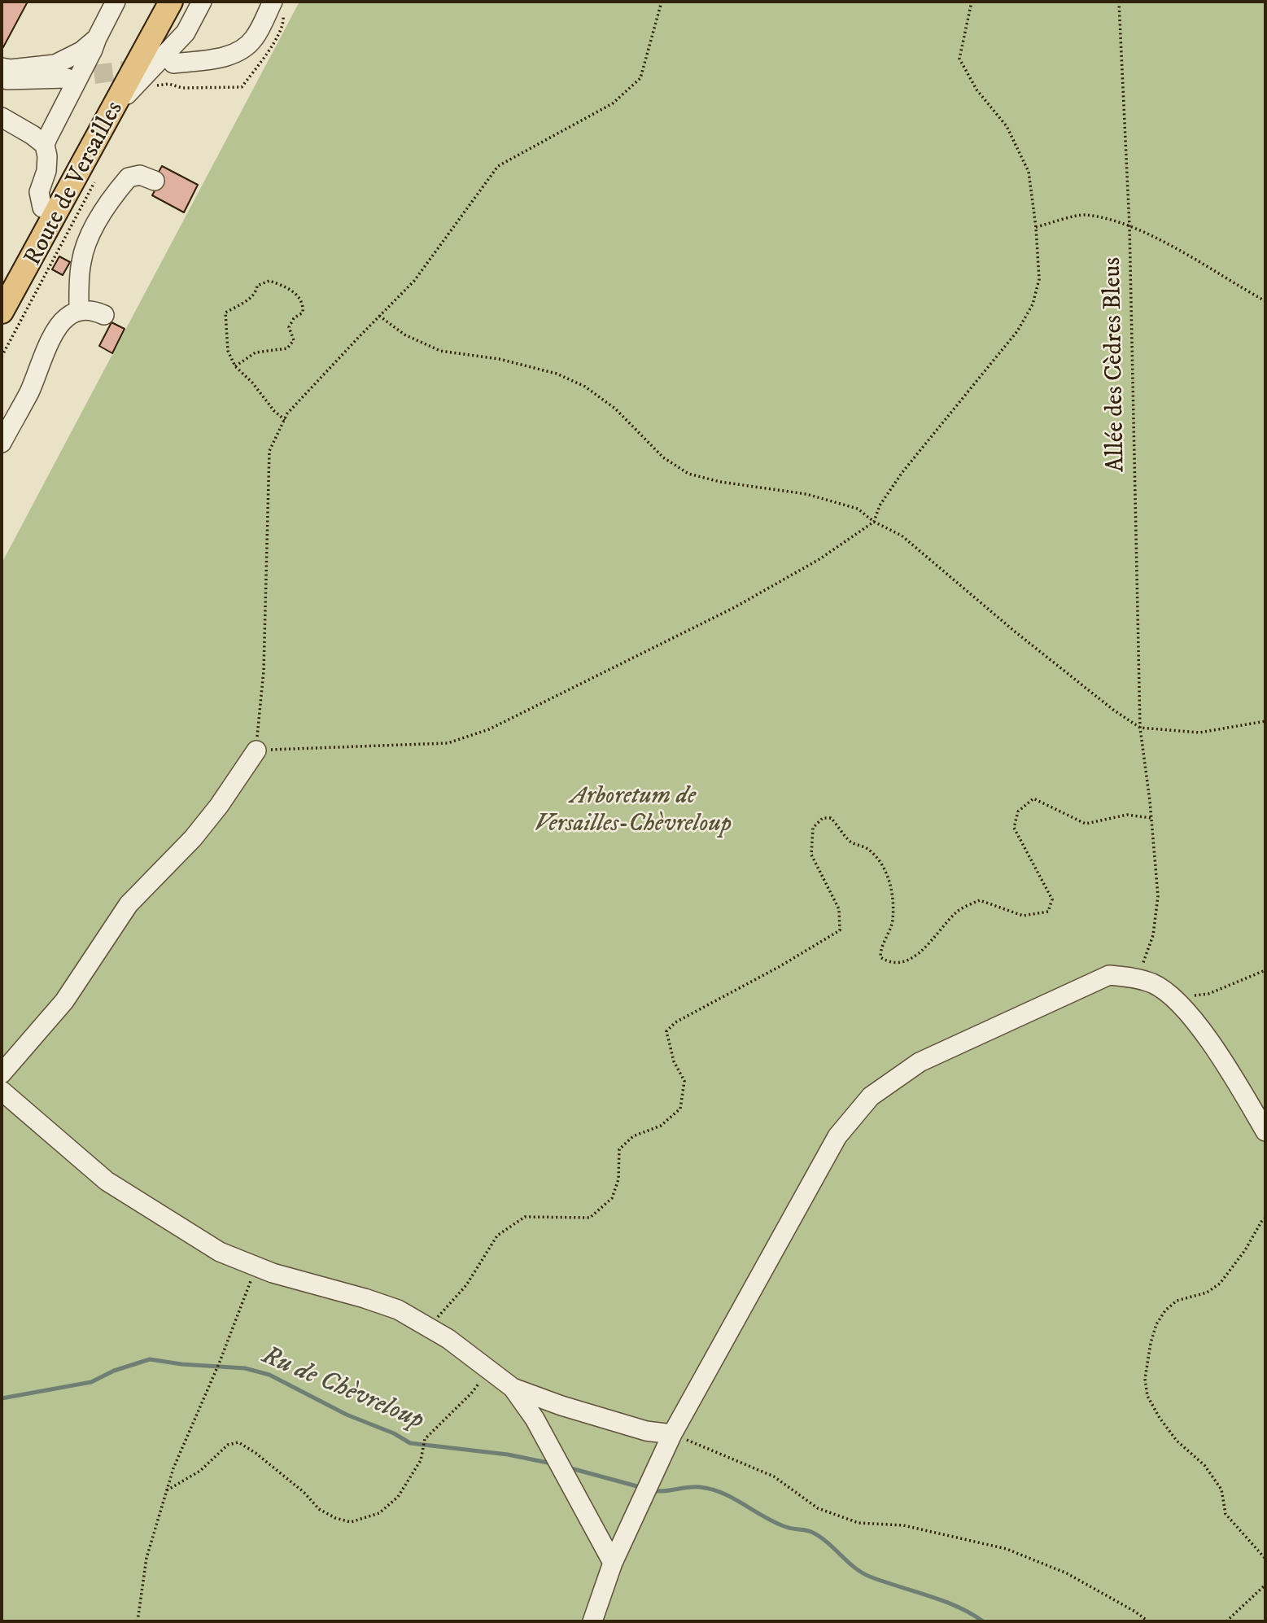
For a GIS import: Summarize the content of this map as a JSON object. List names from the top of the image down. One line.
{"streets":{"path":["Route de Versailles","Allée des Cèdres Bleus"]},"water":["Ru de Chèvreloup"],"parks":["Arboretum de Versailles-Chèvreloup"]}
